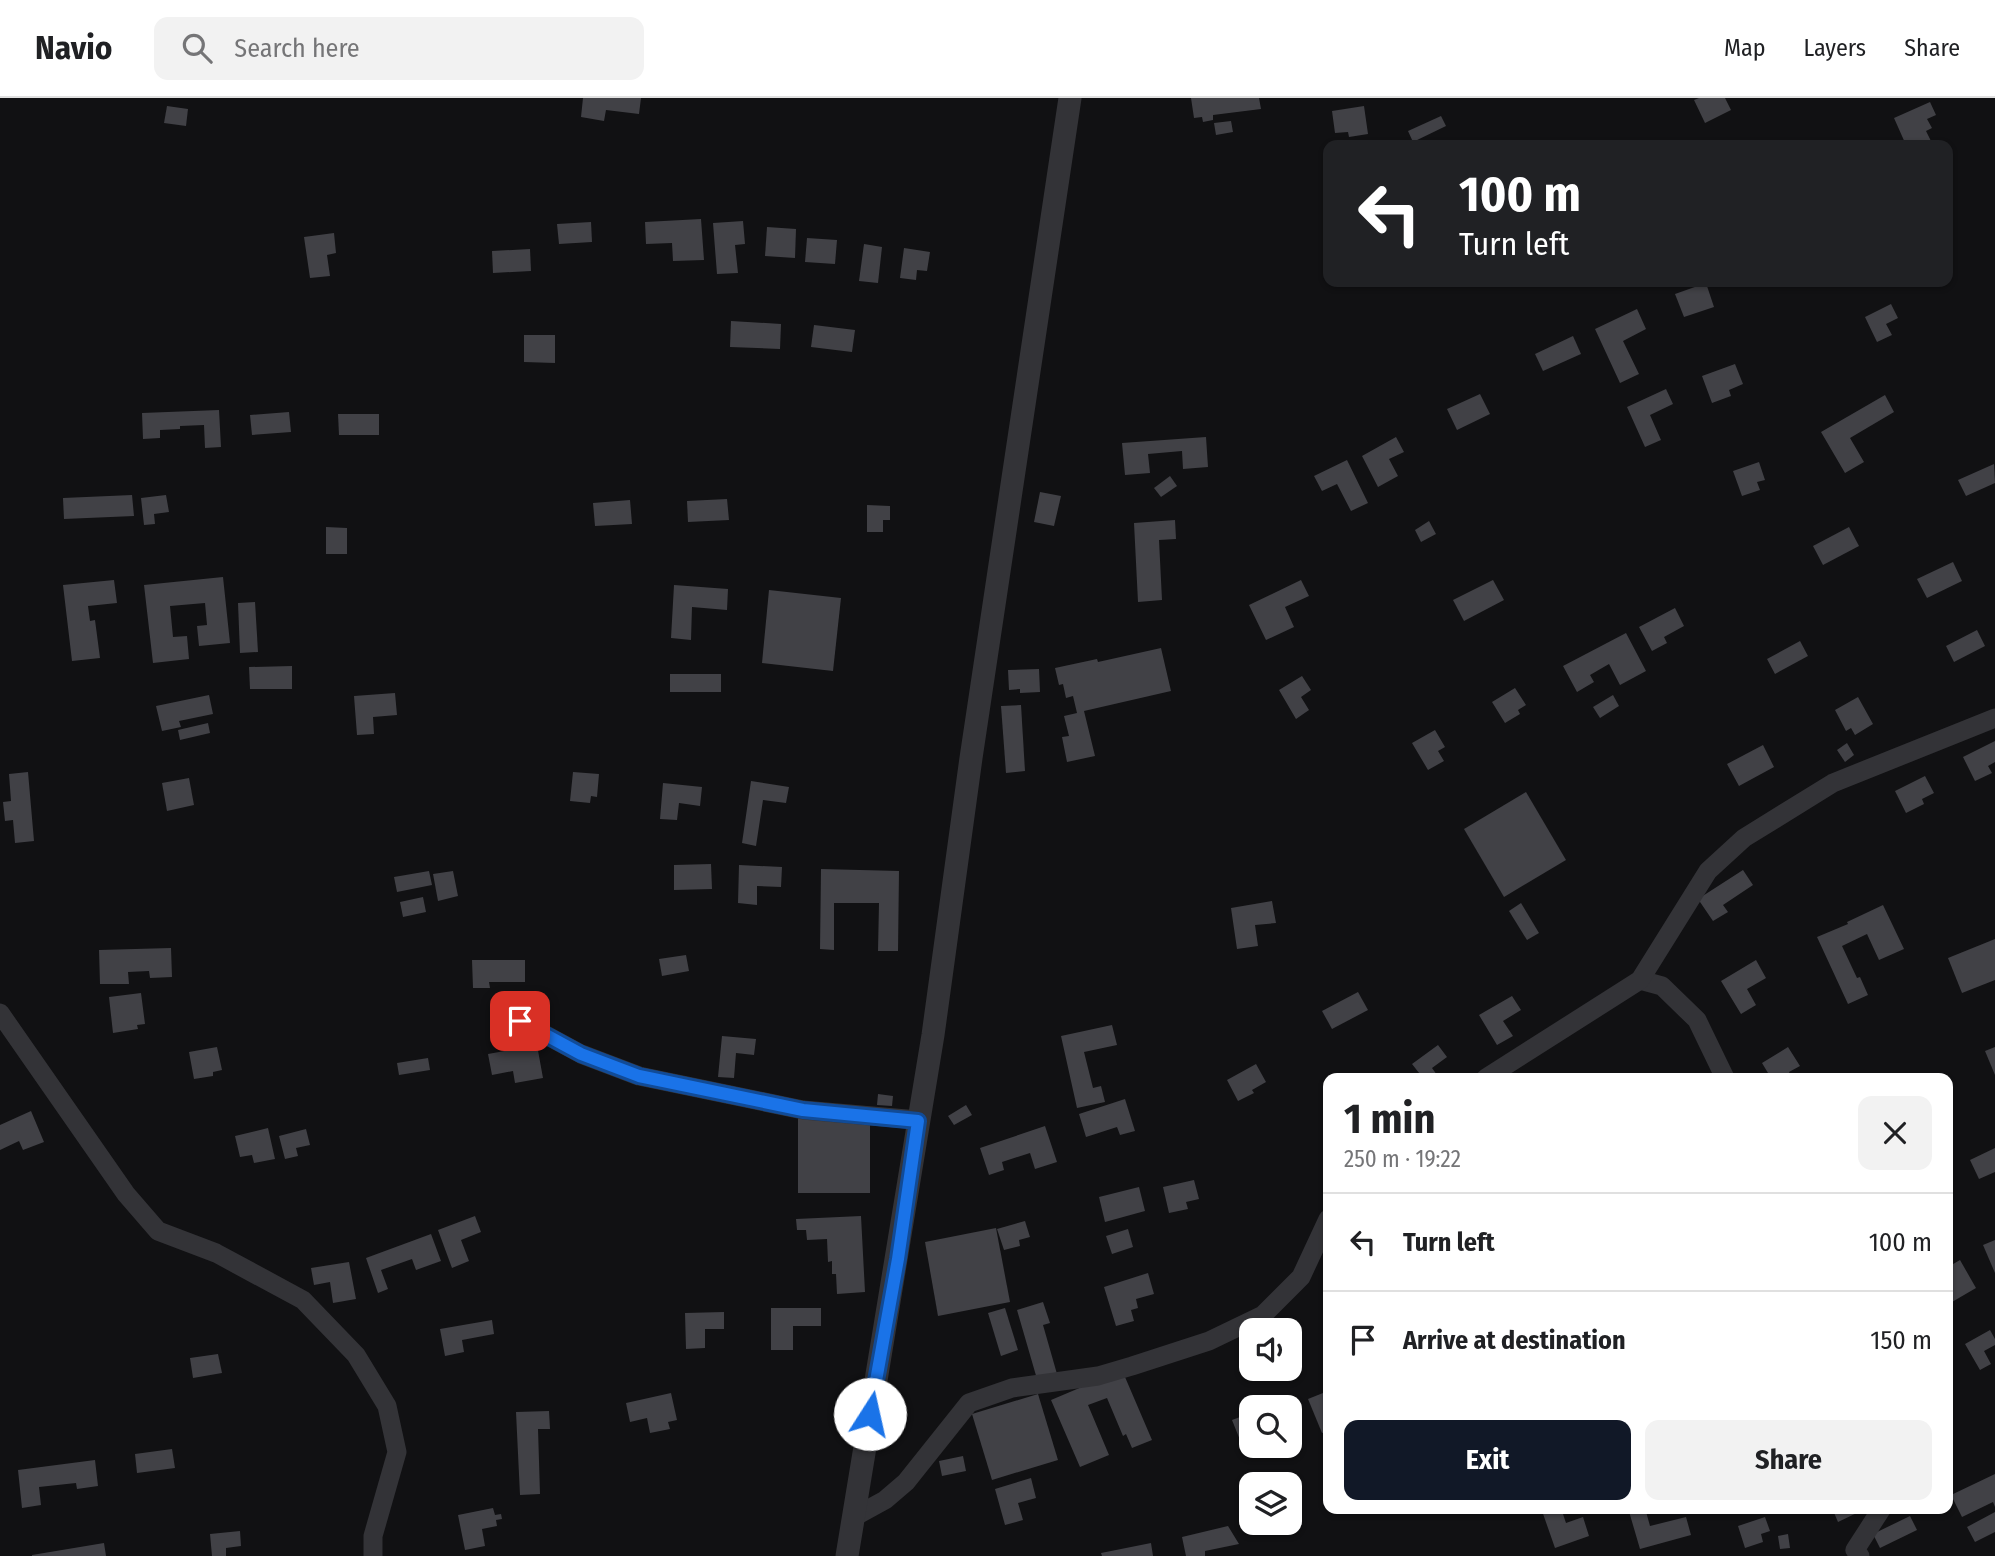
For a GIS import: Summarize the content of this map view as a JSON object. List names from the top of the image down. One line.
{"page":{"header":"Navio","search":"Search here","nav":["Map","Layers","Share"],"turn":["100 m","Turn left"],"heading":["1 min","250 m · 19:22"],"list":[{"name":"Turn left","value":"100 m"},{"name":"Arrive at destination","value":"150 m"}],"buttons":["Exit","Share"]}}
